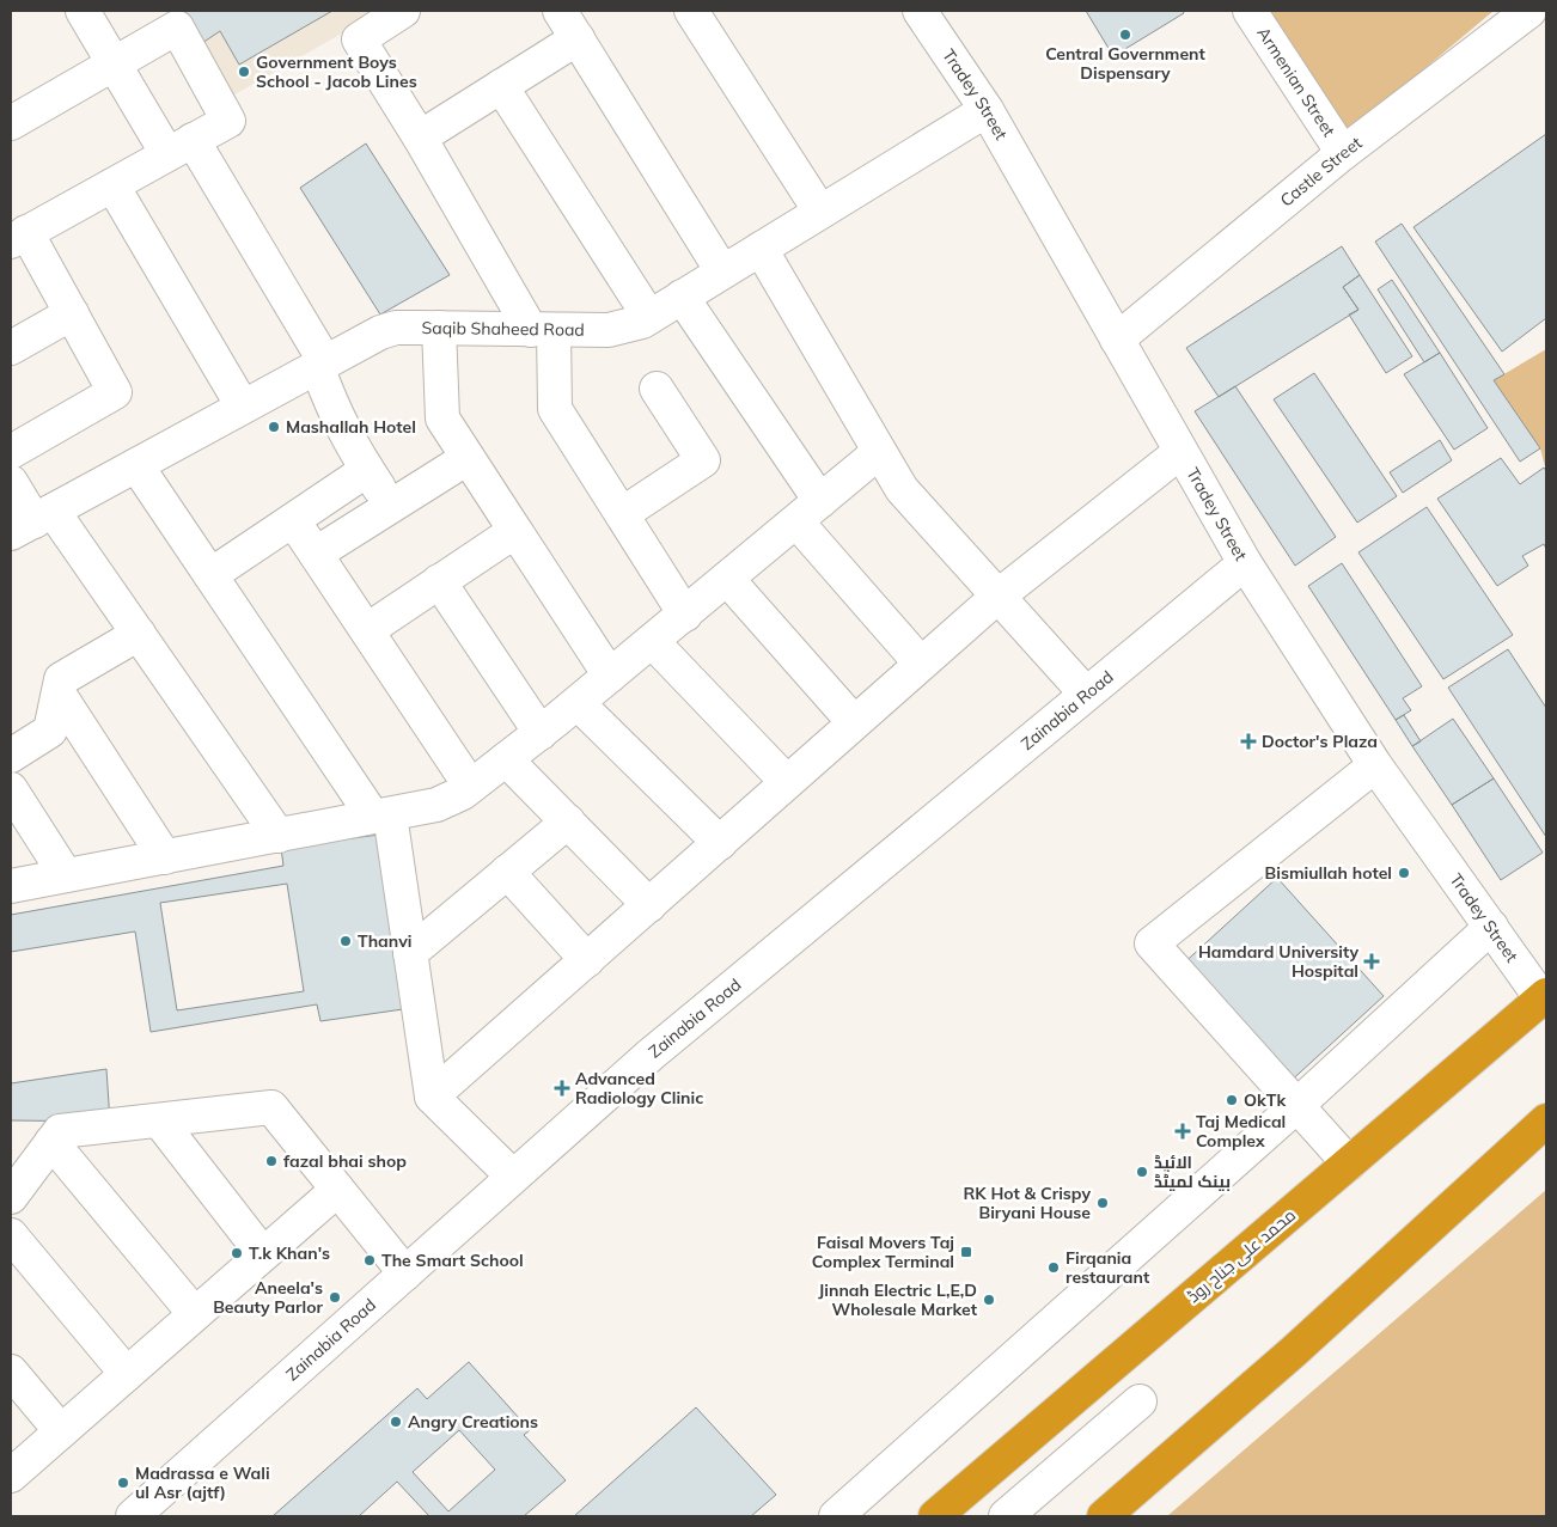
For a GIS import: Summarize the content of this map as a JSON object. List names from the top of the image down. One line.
{"streets":{"highway":["محمد علی جناح روڈ"],"street":["Armenian Street","Tradey Street","Castle Street","Saqib Shaheed Road","Zainabia Road"]},"crossings":[["Armenian Street","Castle Street"],["Tradey Street","Castle Street"],["Tradey Street","Saqib Shaheed Road"],["Tradey Street","Zainabia Road"],["Tradey Street","محمد علی جناح روڈ"]],"places":{"other":["Central Government Dispensary","Government Boys School - Jacob Lines","Mashallah Hotel","Bismiullah hotel","Thanvi","OkTk","fazal bhai shop","الائیڈ بینک لمیٹڈ","RK Hot & Crispy Biryani House","T.k Khan's","The Smart School","Firqania restaurant","Aneela's Beauty Parlor","Jinnah Electric L,E,D Wholesale Market","Angry Creations","Madrassa e Wali ul Asr (ajtf)"],"health":["Doctor's Plaza","Hamdard University Hospital","Advanced Radiology Clinic","Taj Medical Complex"],"transit":["Faisal Movers Taj Complex Terminal"]}}
